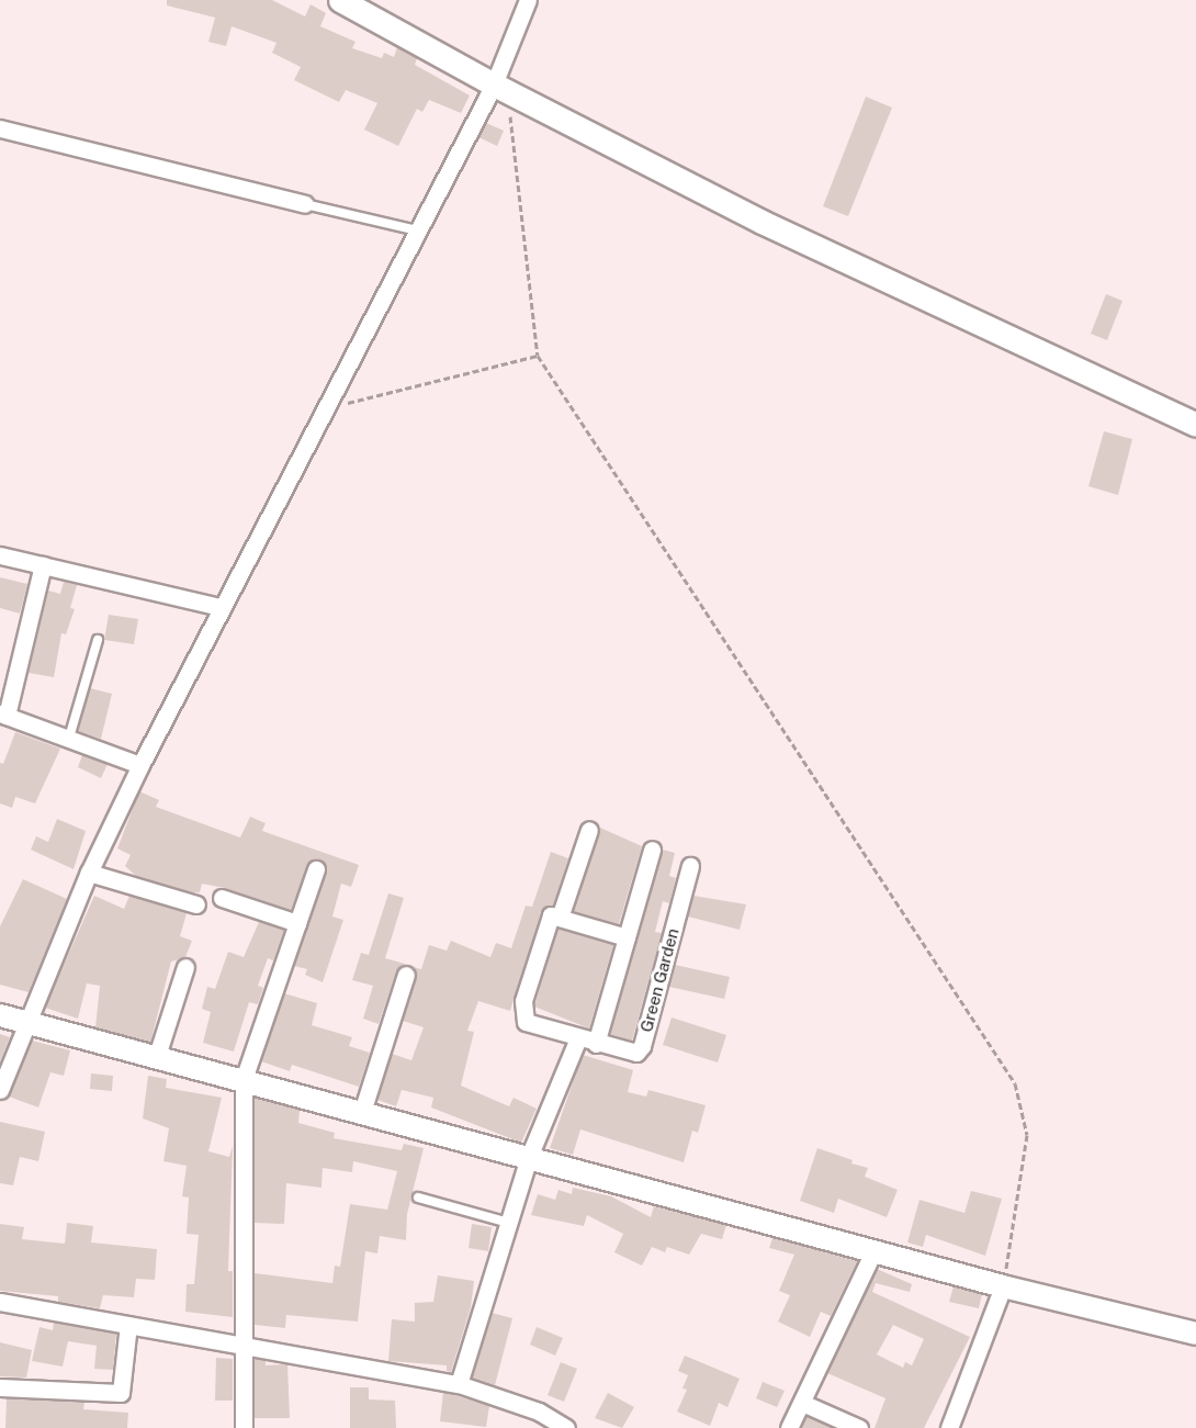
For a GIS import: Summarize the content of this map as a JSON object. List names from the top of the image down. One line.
{"streets":{"street":["Green Garden"]}}
